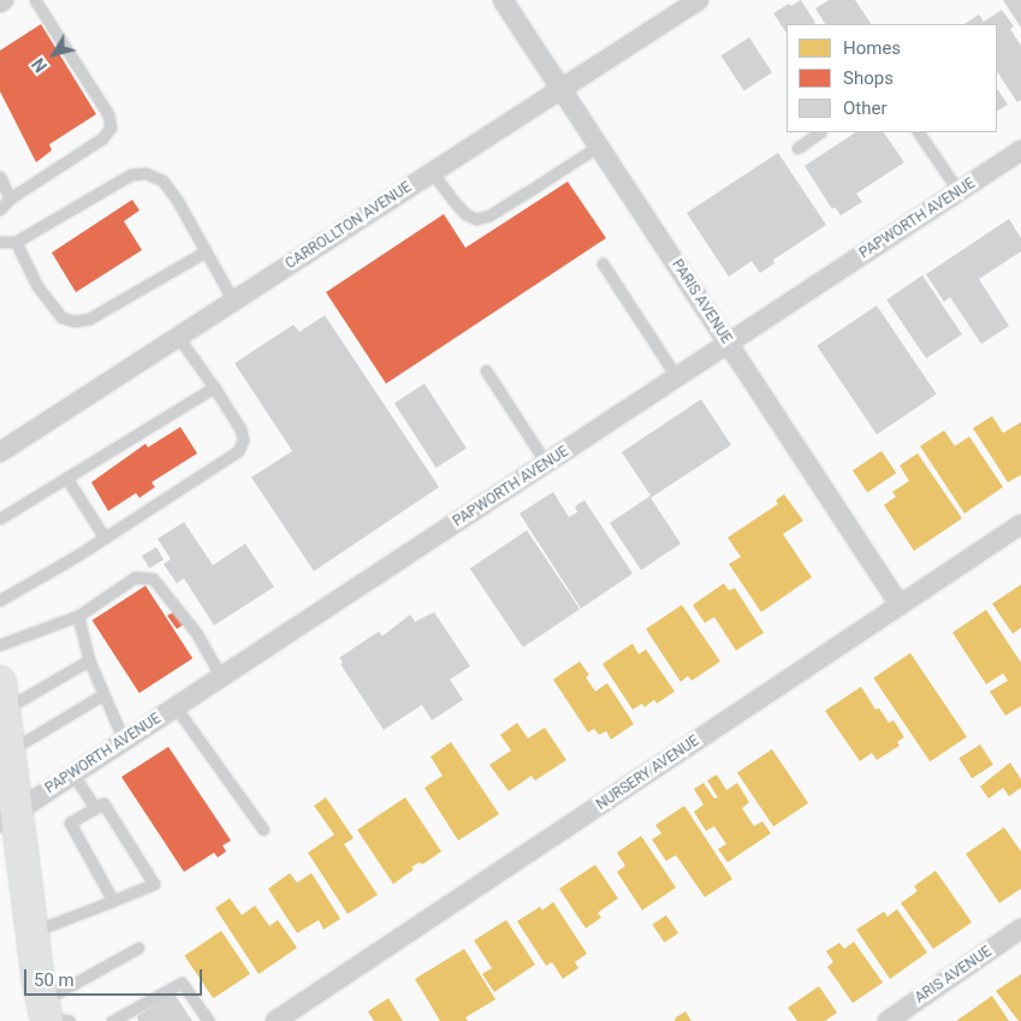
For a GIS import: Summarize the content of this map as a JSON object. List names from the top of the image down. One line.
{"streets":{"street":["PAPWORTH AVENUE","CARROLLTON AVENUE","PARIS AVENUE","NURSERY AVENUE","ARIS AVENUE"]},"crossings":[["PAPWORTH AVENUE","PARIS AVENUE"],["CARROLLTON AVENUE","PARIS AVENUE"],["PARIS AVENUE","NURSERY AVENUE"]],"legend":["Homes","Shops","Other"],"scale_bar":"50 m","north":"bottom left"}
